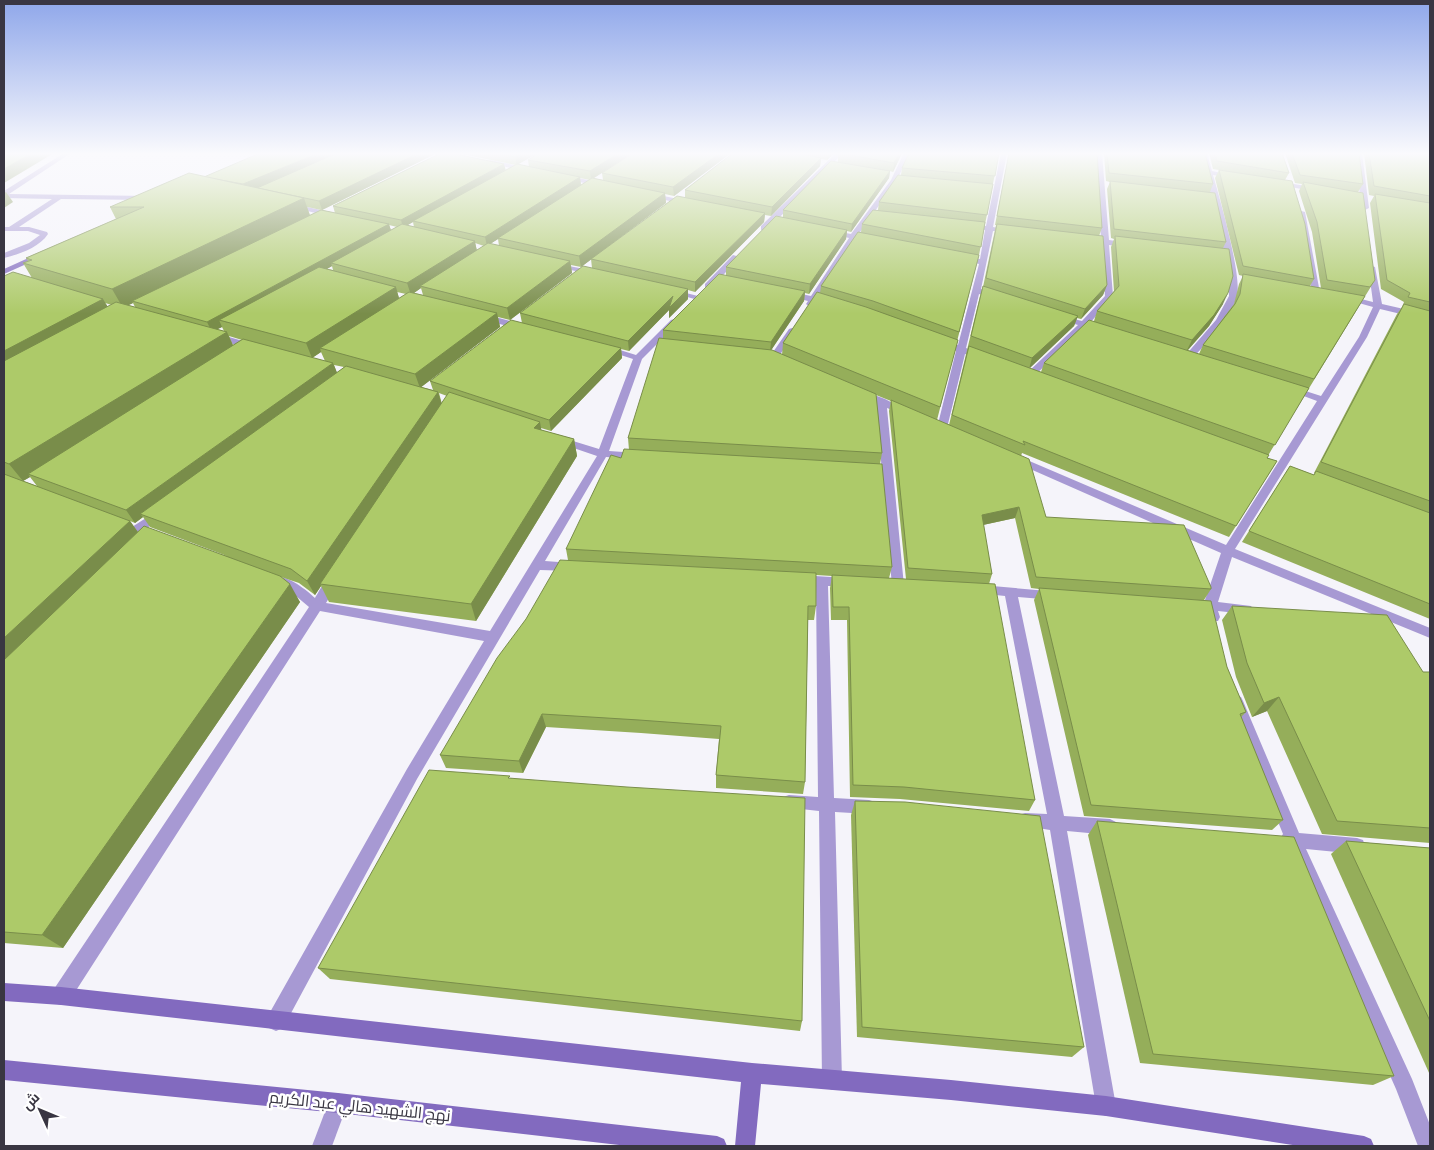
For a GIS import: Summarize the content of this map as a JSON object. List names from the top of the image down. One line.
{"streets":{"main road":["نهج الشهيد هالي عبد الكريم"]},"north":"top left"}
